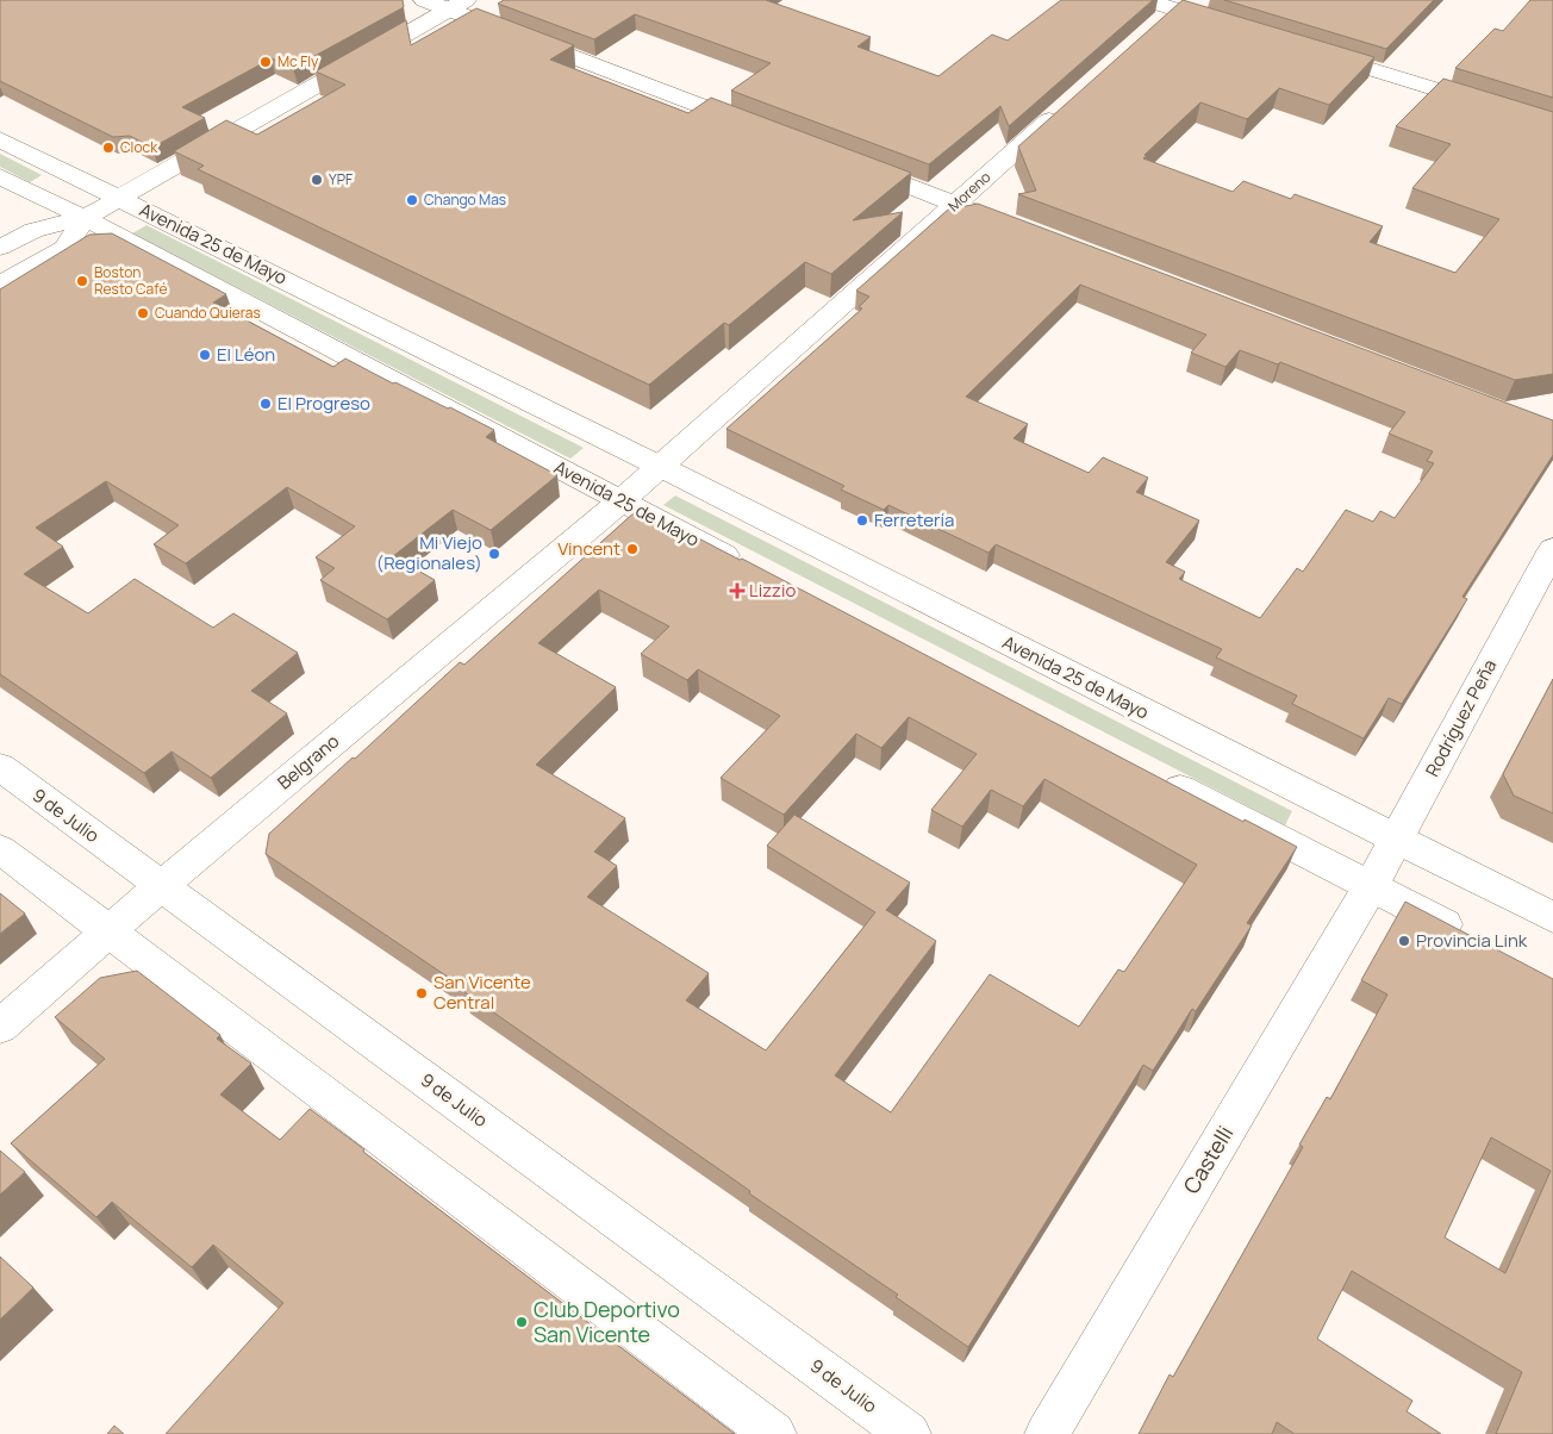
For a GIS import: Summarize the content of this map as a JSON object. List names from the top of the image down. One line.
{"streets":{"street":["Moreno","Avenida 25 de Mayo","Rodríguez Peña","Belgrano","9 de Julio","Castelli"]},"crossings":[["Moreno","Avenida 25 de Mayo"],["Moreno","Belgrano"],["Avenida 25 de Mayo","Rodríguez Peña"],["Avenida 25 de Mayo","Belgrano"],["Rodríguez Peña","Castelli"],["Belgrano","9 de Julio"]],"places":{"other":["Mc Fly","Clock","YPF","Chango Mas","Boston Resto Café","Cuando Quieras","El Léon","El Progreso","Ferretería","Vincent","Mi Viejo (Regionales)","Provincia Link","San Vicente Central","Club Deportivo San Vicente"],"health":["Lizzio"]}}
